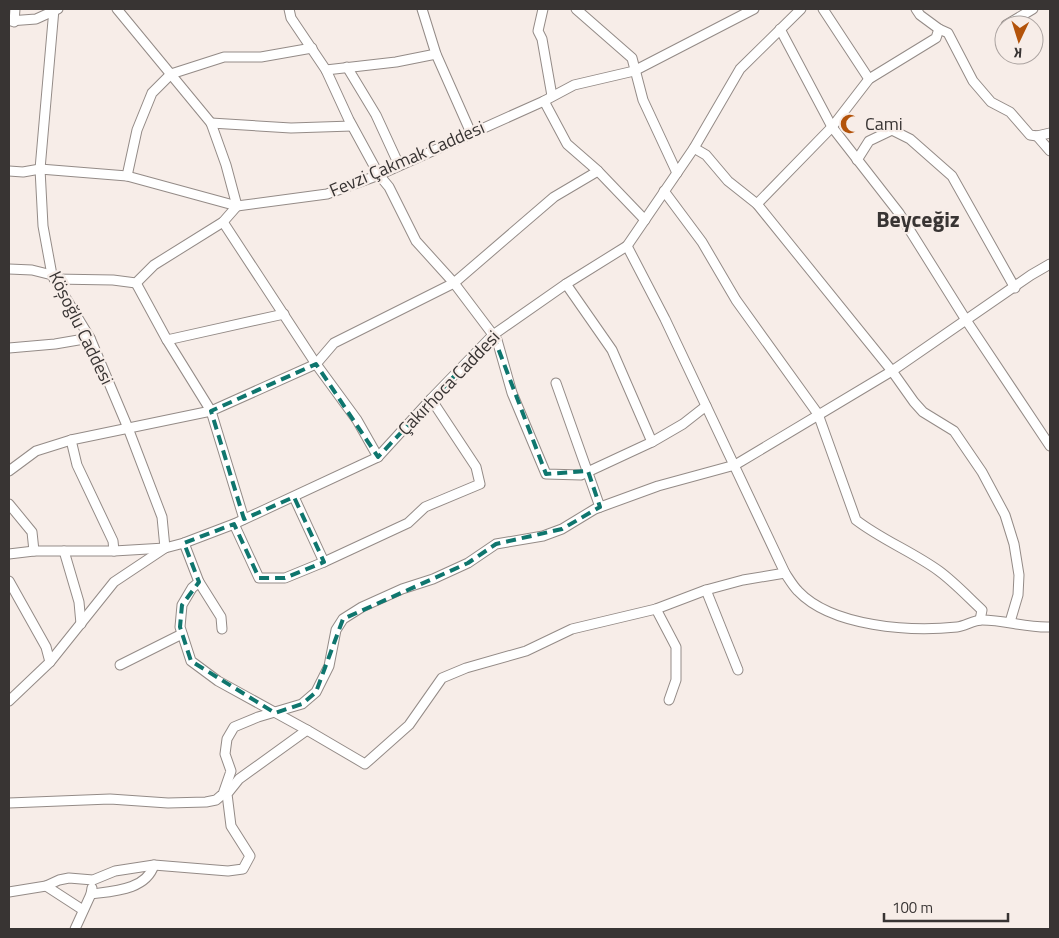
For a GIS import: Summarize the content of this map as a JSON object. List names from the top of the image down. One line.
{"streets":{"street":["Fevzi Çakmak Caddesi","Köşoğlu Caddesi","Çakırhoca Caddesi"]},"crossings":[["Fevzi Çakmak Caddesi","Köşoğlu Caddesi"],["Köşoğlu Caddesi","Çakırhoca Caddesi"]],"districts":["Beyceğiz"],"places":{"mosque":["Cami"]},"scale_bar":"100 m","north":"bottom"}
